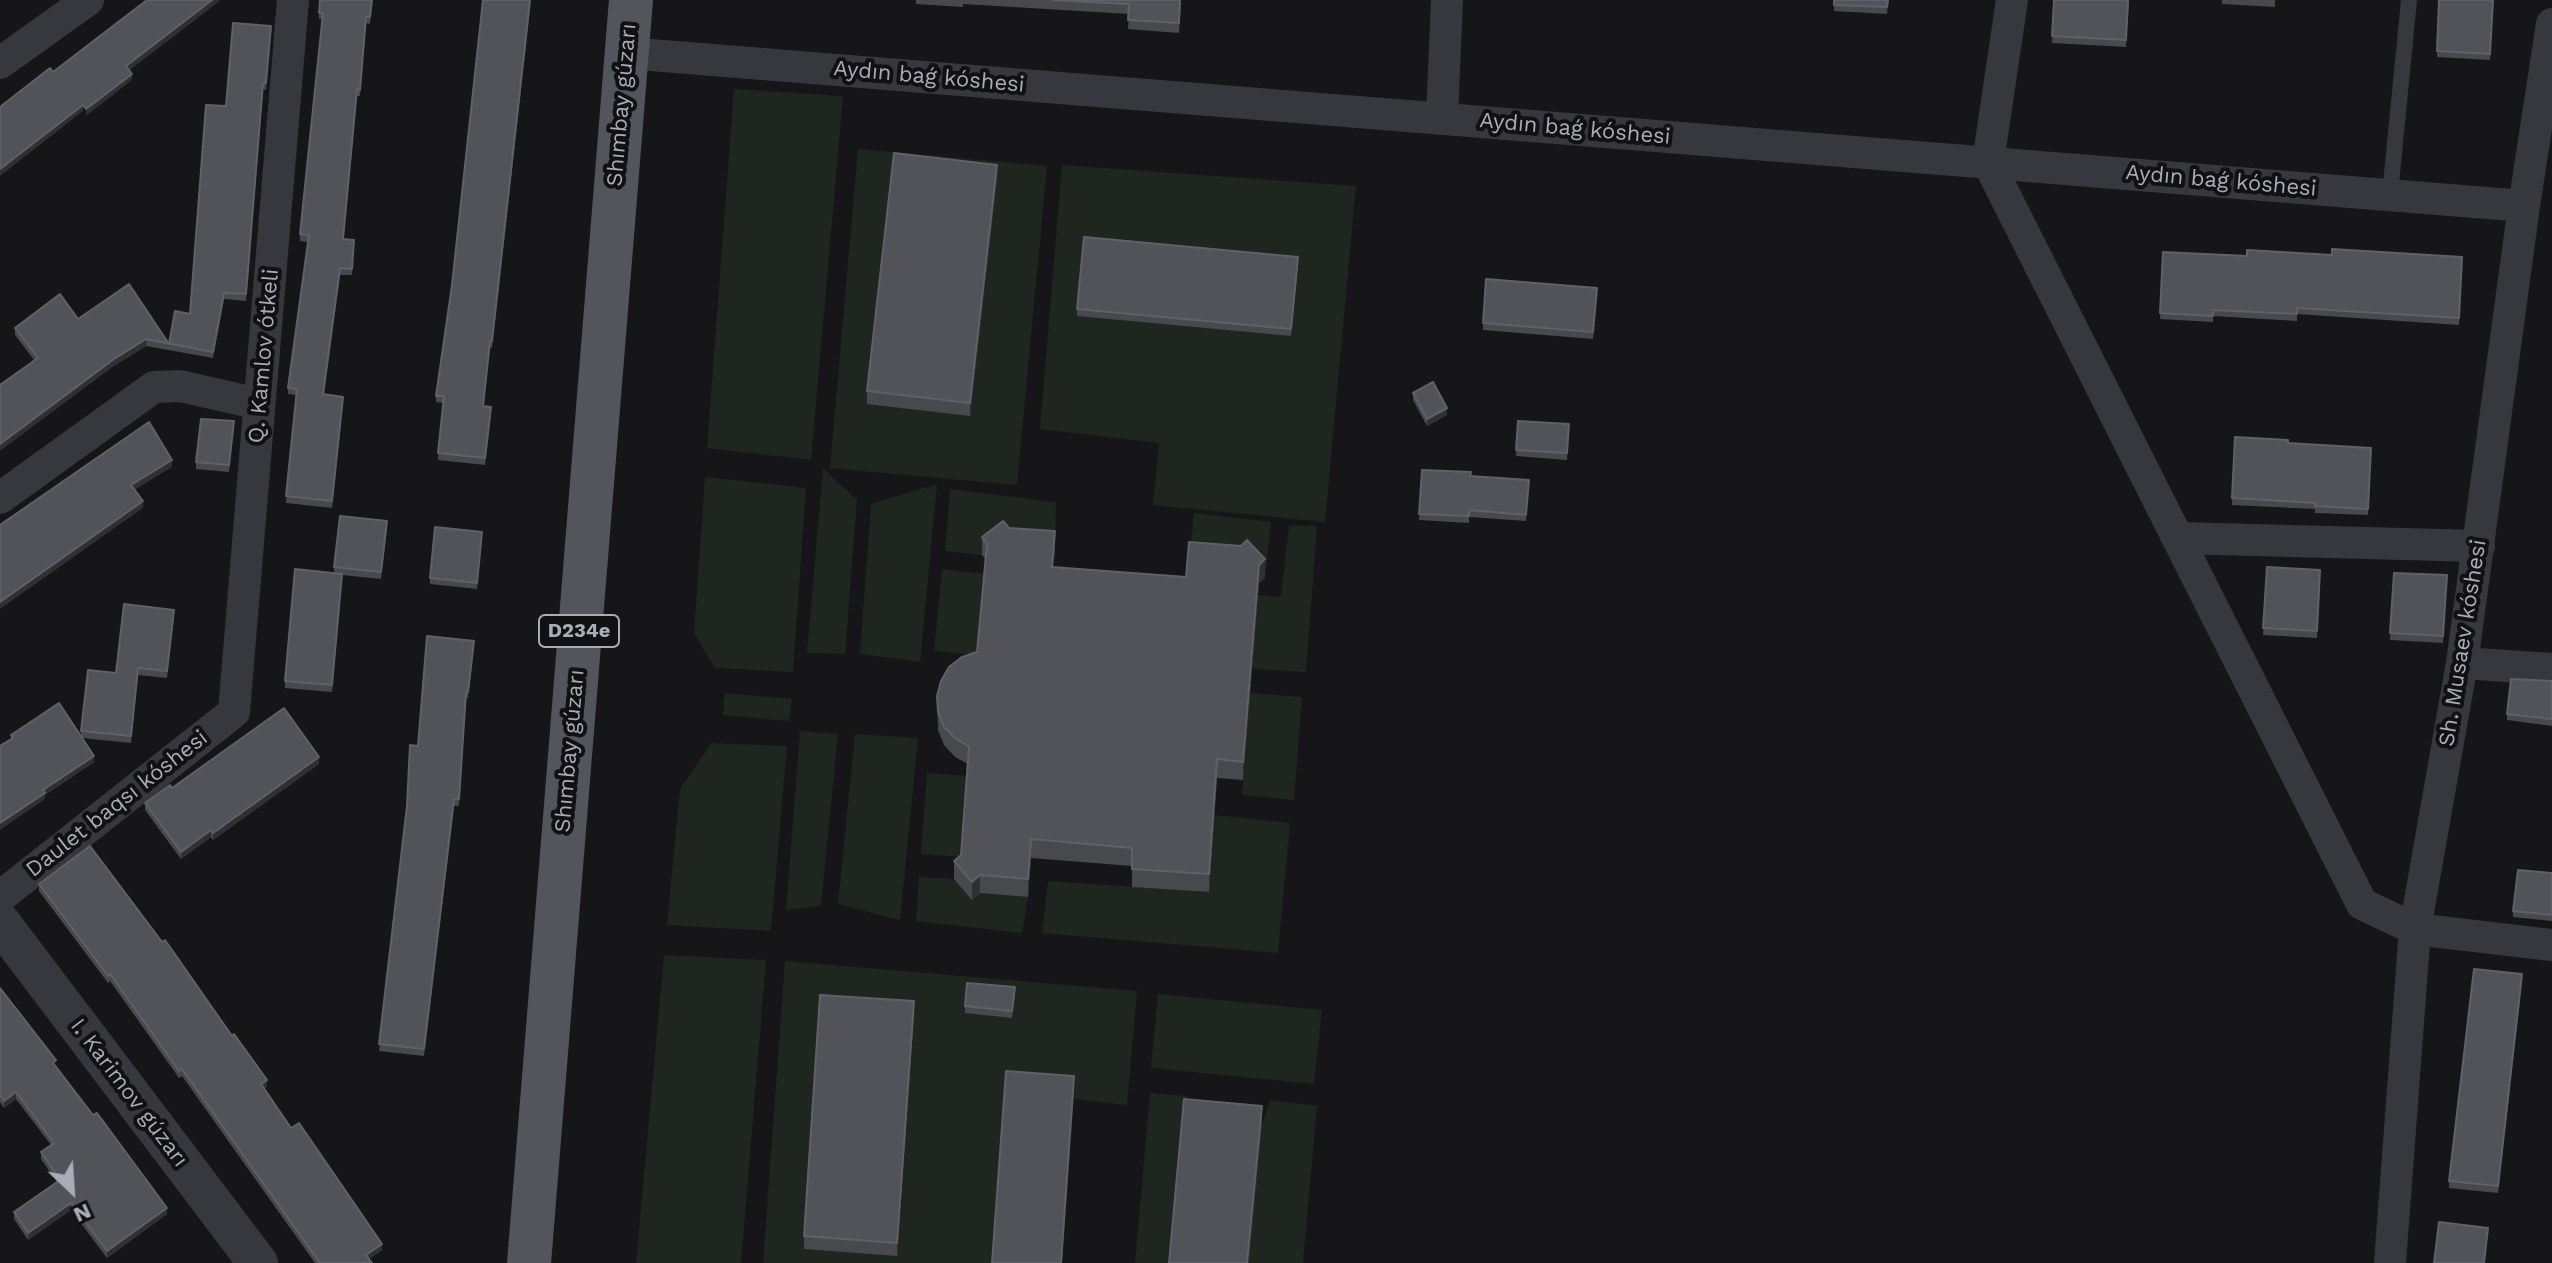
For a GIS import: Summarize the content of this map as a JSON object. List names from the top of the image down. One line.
{"streets":{"main road":["Shımbay gúzarı","D234e"],"street":["Aydın baǵ kóshesi","Q. Kamlov ótkeli","Sh. Musaev kóshesi","Daulet baqsı kóshesi","I. Karimov gúzarı"]},"crossings":[["Aydın baǵ kóshesi","Shımbay gúzarı"],["Aydın baǵ kóshesi","Sh. Musaev kóshesi"],["Q. Kamlov ótkeli","Daulet baqsı kóshesi"]],"north":"bottom right"}
